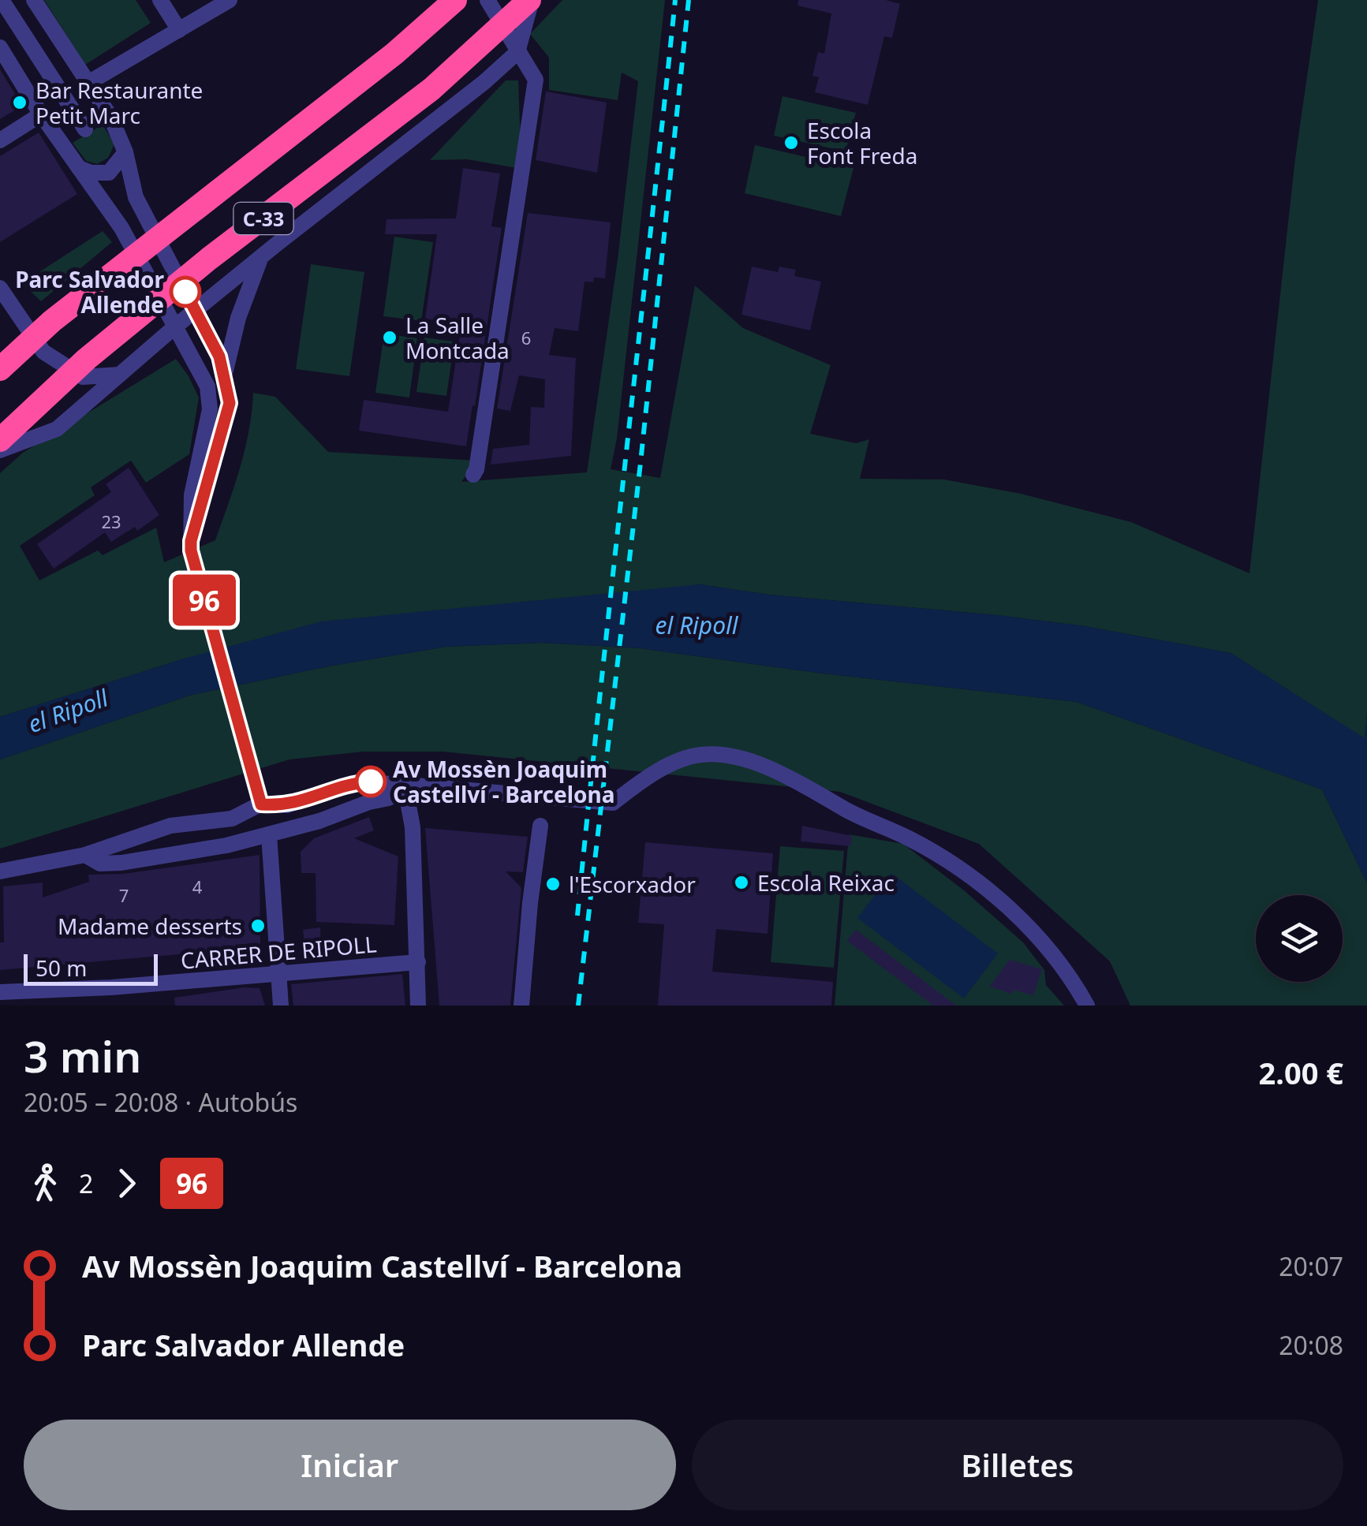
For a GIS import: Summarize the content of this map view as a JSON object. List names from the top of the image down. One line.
{"streets":{"highway":["C-33"],"street":["CARRER DE RIPOLL"]},"water":["el Ripoll"],"places":["Bar Restaurante Petit Marc","Escola Font Freda","Parc Salvador Allende","La Salle Montcada","Av Mossèn Joaquim Castellví - Barcelona","Escola Reixac","l'Escorxador","Madame desserts"],"lines":["bus line 96"],"house_numbers":["6","23","4","7"],"scale_bar":"50 m","page":{"on_map":"96","scale":"50 m","heading":["3 min","20:05 – 20:08 · Autobús","2.00 €"],"legs":["2","96"],"list":[{"name":"Av Mossèn Joaquim Castellví - Barcelona","value":"20:07"},{"name":"Parc Salvador Allende","value":"20:08"}],"buttons":["Iniciar","Billetes"]}}
